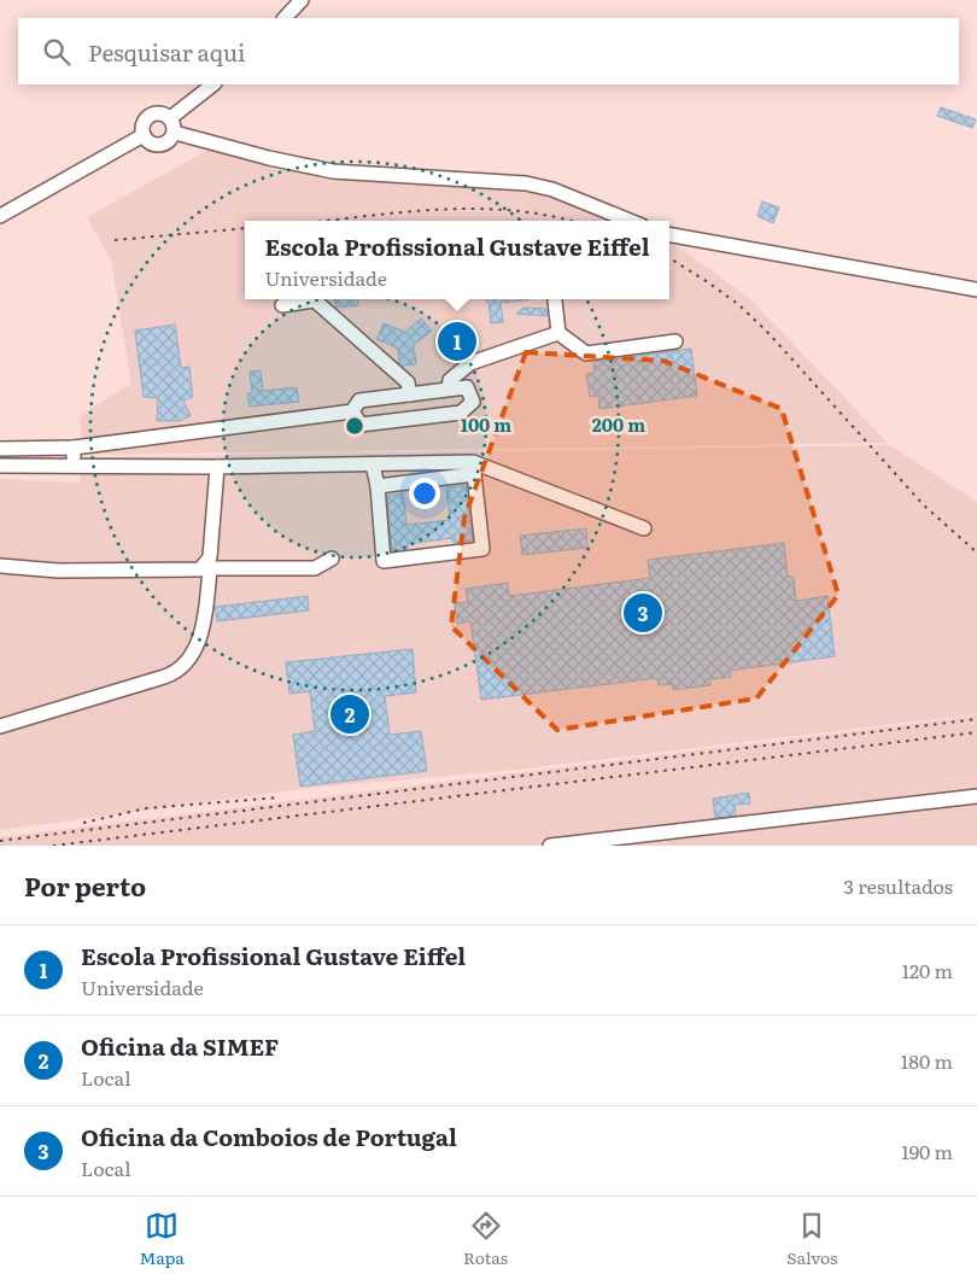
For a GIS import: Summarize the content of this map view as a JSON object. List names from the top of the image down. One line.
{"page":{"search":"Pesquisar aqui","popup":["Escola Profissional Gustave Eiffel","Universidade"],"pins":["1","3","2"],"heading":["Por perto","3 resultados"],"list":[{"mark":"1","name":"Escola Profissional Gustave Eiffel","note":"Universidade","value":"120 m"},{"mark":"2","name":"Oficina da SIMEF","note":"Local","value":"180 m"},{"mark":"3","name":"Oficina da Comboios de Portugal","note":"Local","value":"190 m"}],"nav":["Mapa","Rotas","Salvos"]},"rings":["100 m","200 m"]}
